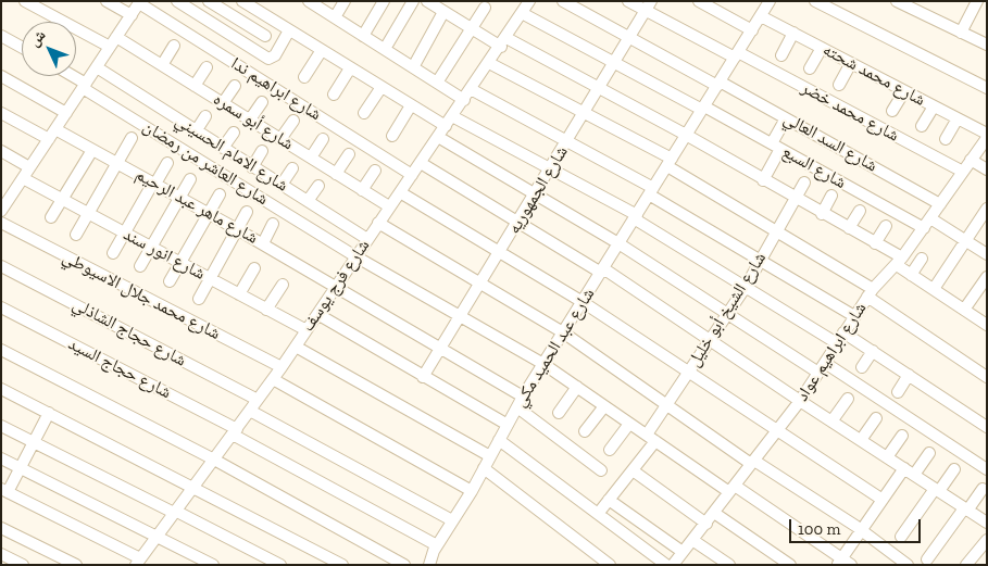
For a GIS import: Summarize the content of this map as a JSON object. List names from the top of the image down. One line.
{"streets":{"street":["شارع محمد شحته","شارع ابراهيم ندا","شارع محمد خضر","شارع أبو سمره","شارع السد العالي","شارع الامام الحسيني","شارع العاشر من رمضان","شارع السبع","شارع الجمهوريه","شارع ماهر عبد الرحيم","شارع انور سند","شارع فرج يوسف","شارع محمد جلال الاسيوطي","شارع الشيخ أبو خليل","شارع حجاج الشاذلي","شارع عبد الحميد مكي","شارع ابراهيم عواد","شارع حجاج السيد"]},"crossings":[["شارع محمد شحته","شارع عبد الحميد مكي"],["شارع محمد شحته","شارع ابراهيم عواد"],["شارع ابراهيم ندا","شارع فرج يوسف"],["شارع محمد خضر","شارع الجمهوريه"],["شارع محمد خضر","شارع عبد الحميد مكي"],["شارع محمد خضر","شارع ابراهيم عواد"],["شارع أبو سمره","شارع فرج يوسف"],["شارع السد العالي","شارع الجمهوريه"],["شارع السد العالي","شارع عبد الحميد مكي"],["شارع السد العالي","شارع ابراهيم عواد"],["شارع الامام الحسيني","شارع فرج يوسف"],["شارع العاشر من رمضان","شارع الجمهوريه"],["شارع العاشر من رمضان","شارع فرج يوسف"],["شارع العاشر من رمضان","شارع الشيخ أبو خليل"],["شارع العاشر من رمضان","شارع عبد الحميد مكي"],["شارع العاشر من رمضان","شارع ابراهيم عواد"],["شارع السبع","شارع الجمهوريه"],["شارع السبع","شارع فرج يوسف"],["شارع السبع","شارع عبد الحميد مكي"],["شارع السبع","شارع ابراهيم عواد"],["شارع الجمهوريه","شارع ماهر عبد الرحيم"],["شارع ماهر عبد الرحيم","شارع فرج يوسف"],["شارع ماهر عبد الرحيم","شارع عبد الحميد مكي"],["شارع انور سند","شارع فرج يوسف"],["شارع فرج يوسف","شارع محمد جلال الاسيوطي"],["شارع فرج يوسف","شارع حجاج الشاذلي"],["شارع فرج يوسف","شارع حجاج السيد"],["شارع عبد الحميد مكي","شارع حجاج السيد"]],"scale_bar":"100 m","north":"top left"}
